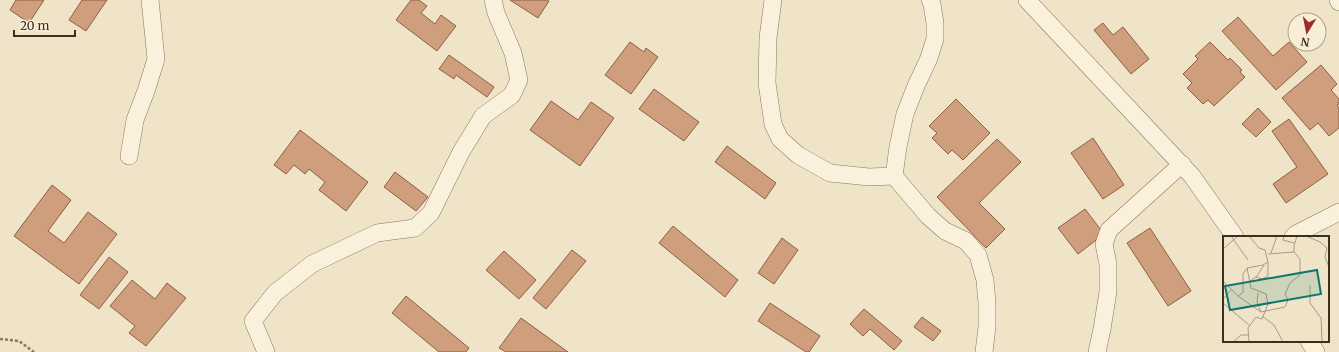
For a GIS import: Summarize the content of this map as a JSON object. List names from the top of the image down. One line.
{"scale_bar":"20 m","north":"bottom"}
